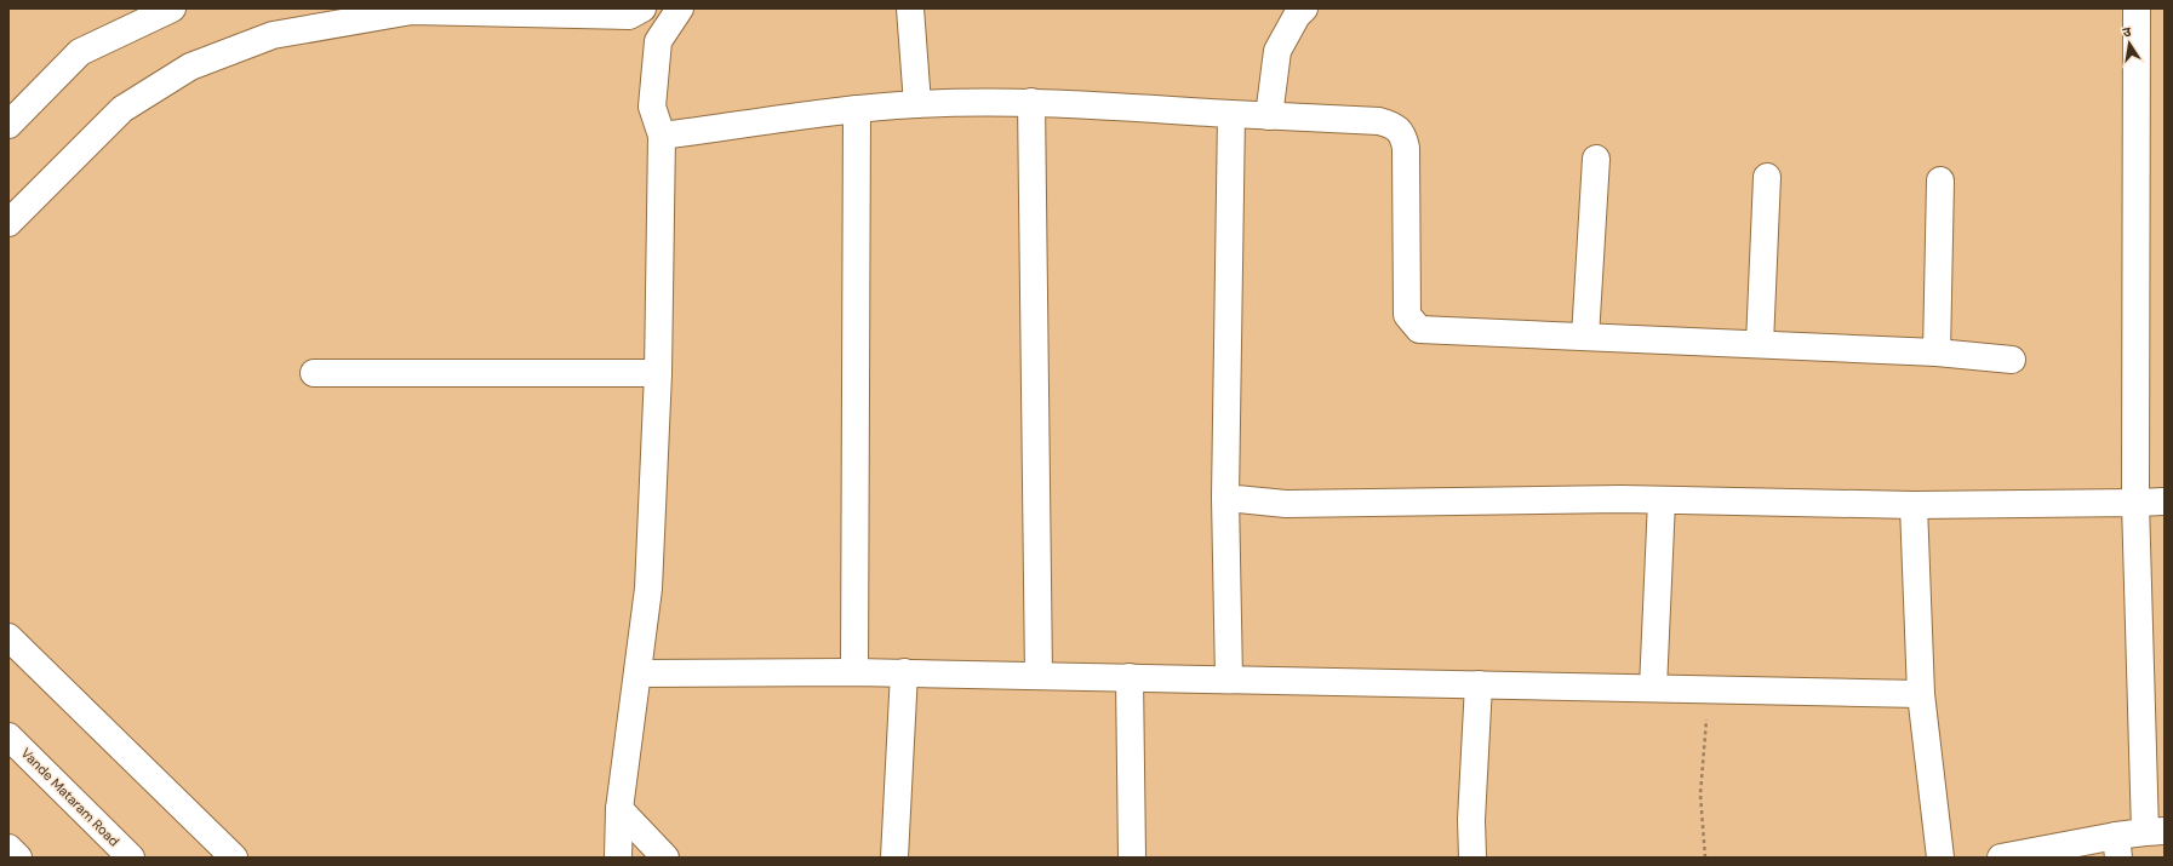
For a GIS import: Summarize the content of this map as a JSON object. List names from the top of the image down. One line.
{"streets":{"street":["Vande Mataram Road"]},"north":"top"}
